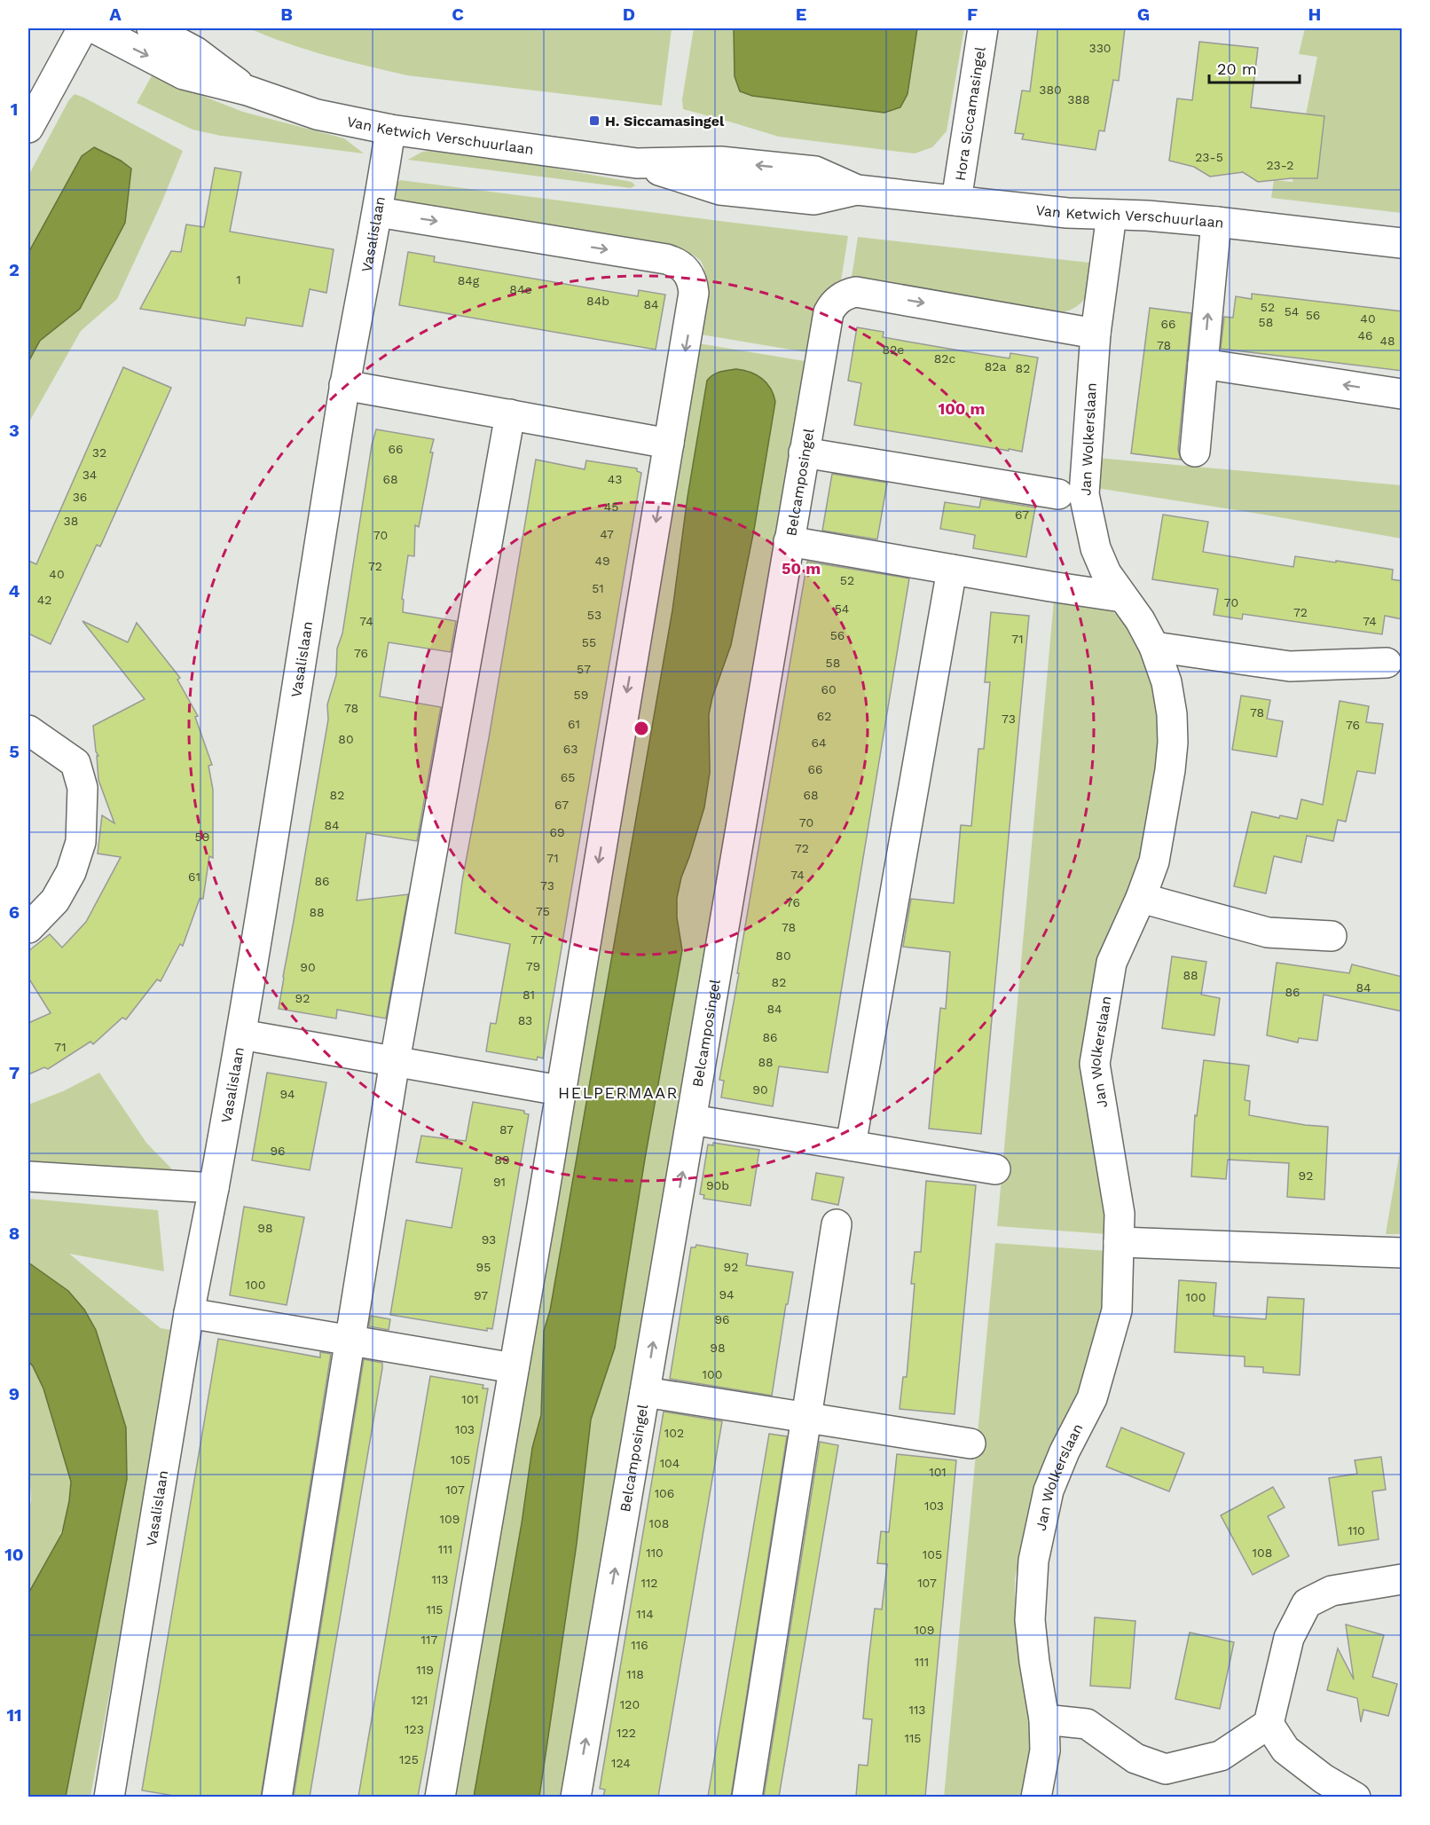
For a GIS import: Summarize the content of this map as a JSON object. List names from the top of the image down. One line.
{"streets":{"street":["Hora Siccamasingel","Van Ketwich Verschuurlaan","Vasalislaan","Jan Wolkerslaan","Belcamposingel"]},"crossings":[["Hora Siccamasingel","Van Ketwich Verschuurlaan"],["Van Ketwich Verschuurlaan","Vasalislaan"],["Van Ketwich Verschuurlaan","Jan Wolkerslaan"],["Jan Wolkerslaan","Belcamposingel"]],"districts":["HELPERMAAR"],"places":{"transit":["H. Siccamasingel"]},"house_numbers":["330","380","388","23-5","23-2","1","84g","84e","84b","84","52","54","56","40","58","66","46","48","78","82e","82c","82a","82","66","32","34","68","43","36","45","67","38","47","70","49","72","40","52","51","42","70","54","72","53","74","74","56","71","55","76","58","57","60","59","78","78","62","73","61","76","80","64","63","66","65","82","68","67","70","84","69","59","72","71","74","61","86","73","76","75","88","78","77","80","79","90","88","82","84","86","81","92","84","83","86","71","88","90","94","87","96","89","92","91","90b","98","93","95","92","100","94","97","100","96","98","100","101","103","102","105","104","101","107","106","103","109","108","110","111","110","108","105","113","112","107","115","114","109","117","116","111","119","118","121","120","113","123","122","115","125","124"],"scale_bar":"20 m","grid":{"columns":["A","B","C","D","E","F","G","H"],"rows":["1","2","3","4","5","6","7","8","9","10","11"]},"rings":["100 m","50 m"]}
